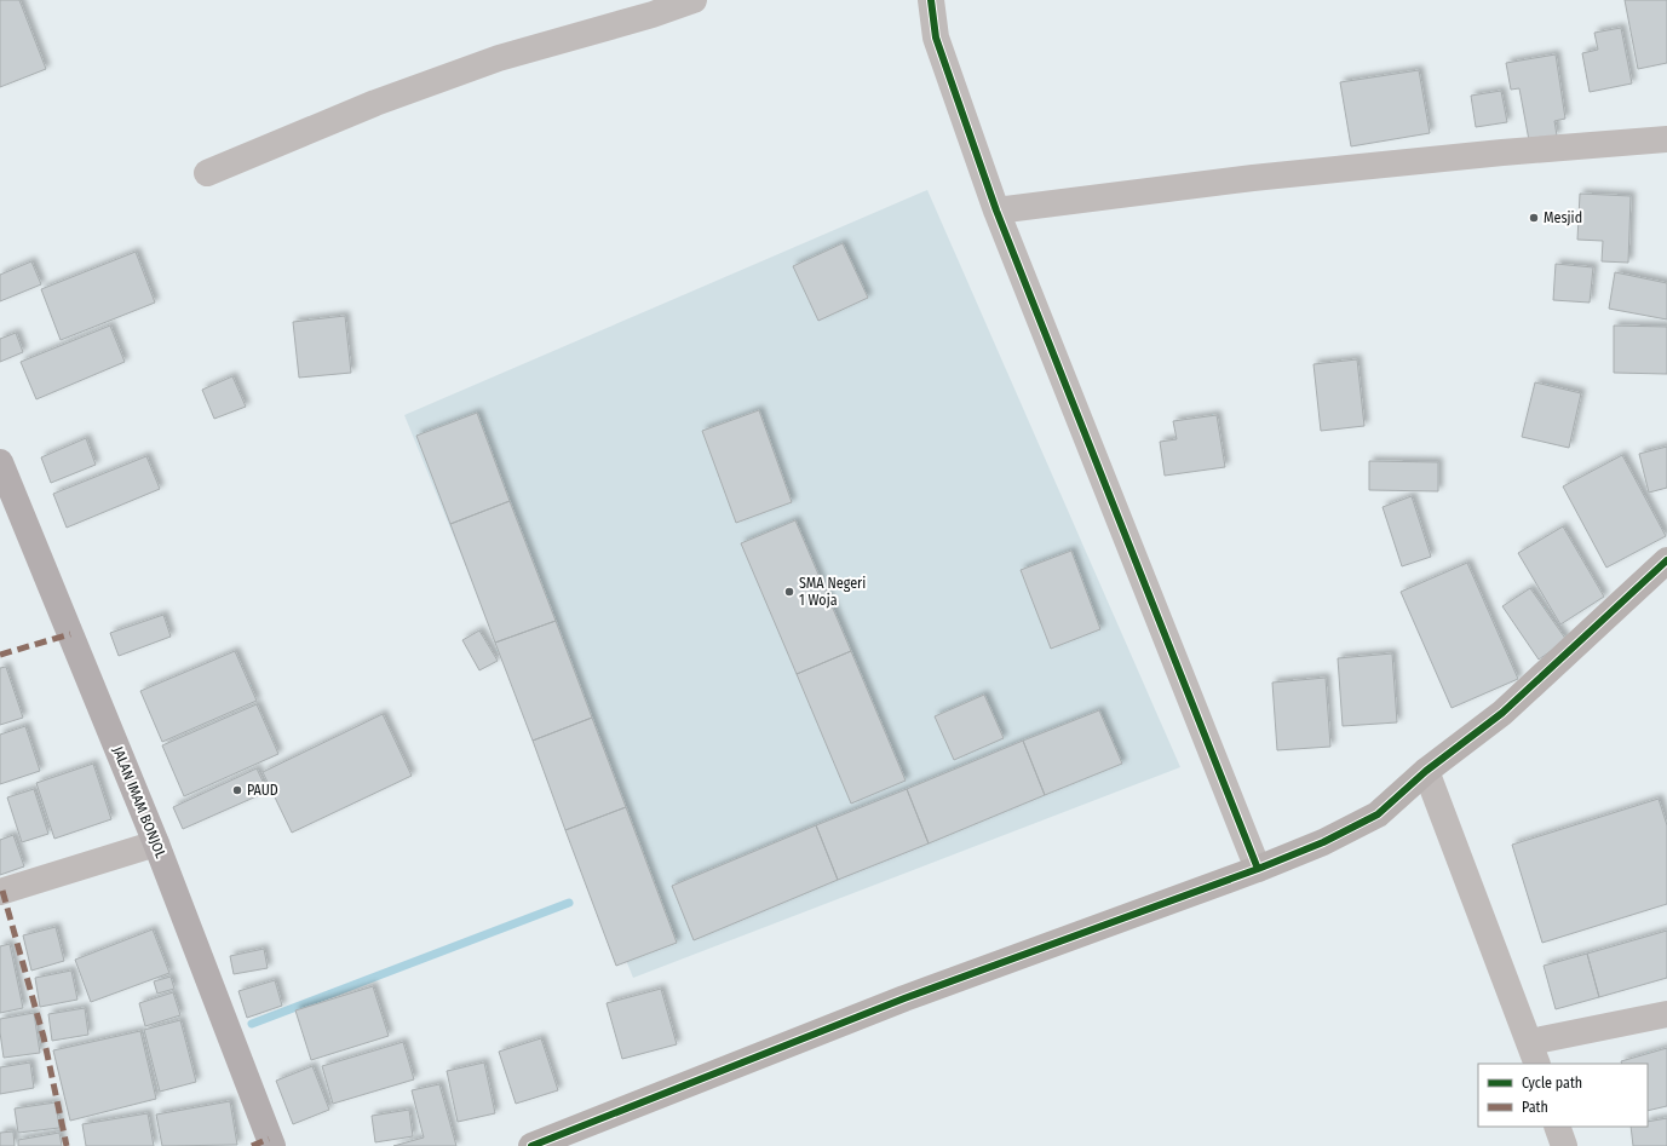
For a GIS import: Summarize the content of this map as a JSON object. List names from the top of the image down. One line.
{"streets":{"highway":["JALAN IMAM BONJOL"]},"places":["Mesjid","SMA Negeri 1 Woja","PAUD"],"legend":["Cycle path","Path"]}
